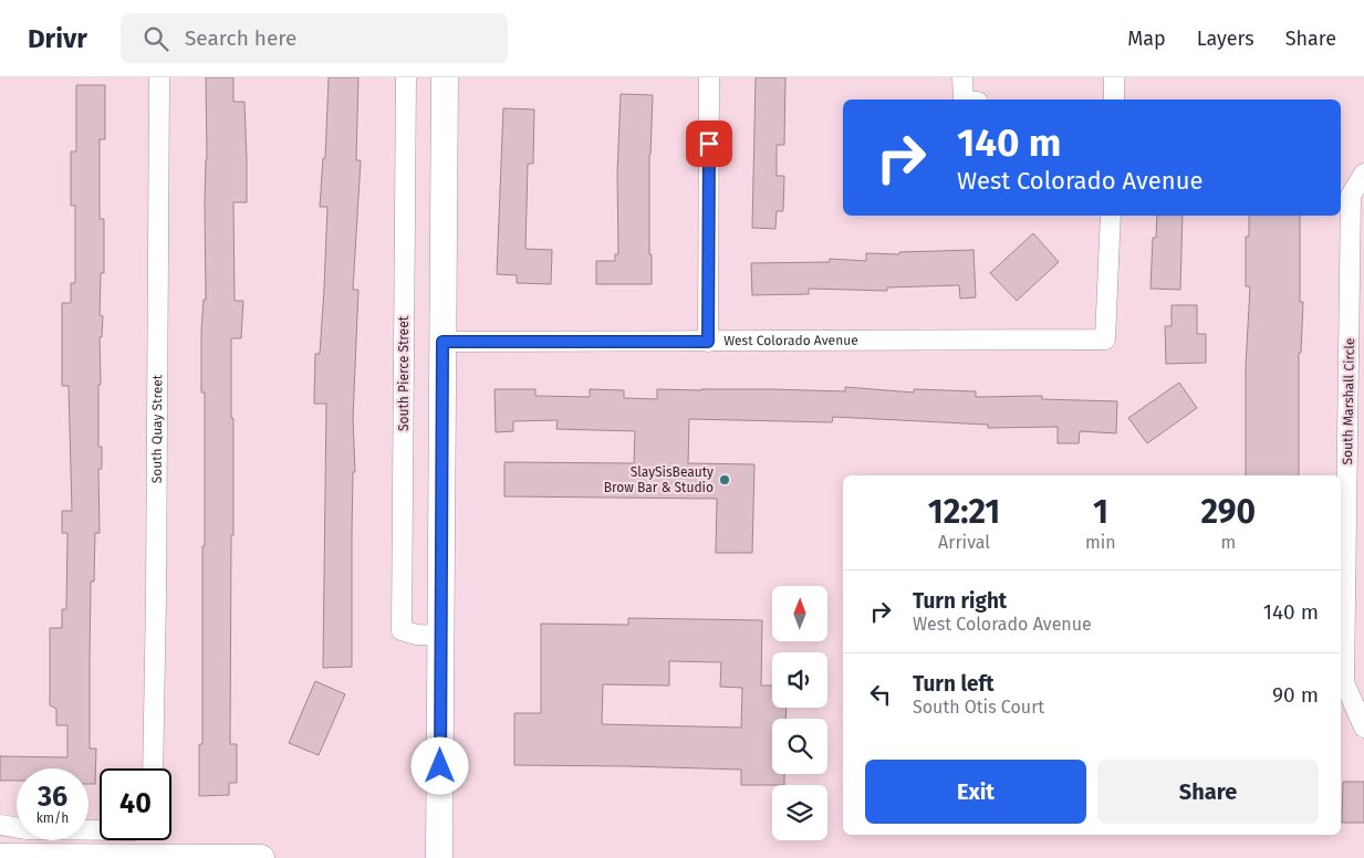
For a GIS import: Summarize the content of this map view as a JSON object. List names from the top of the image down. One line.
{"streets":{"street":["West Colorado Avenue","South Pierce Street","South Marshall Circle","South Quay Street"]},"places":["SlaySisBeauty Brow Bar & Studio"],"north":"top","page":{"header":"Drivr","search":"Search here","nav":["Map","Layers","Share"],"turn":["140 m","West Colorado Avenue"],"eta":["12:21","Arrival","1","min","290","m"],"list":[{"name":"Turn right","note":"West Colorado Avenue","value":"140 m"},{"name":"Turn left","note":"South Otis Court","value":"90 m"}],"buttons":["Exit","Share"],"speed":"36 km/h","limit":"40"}}
